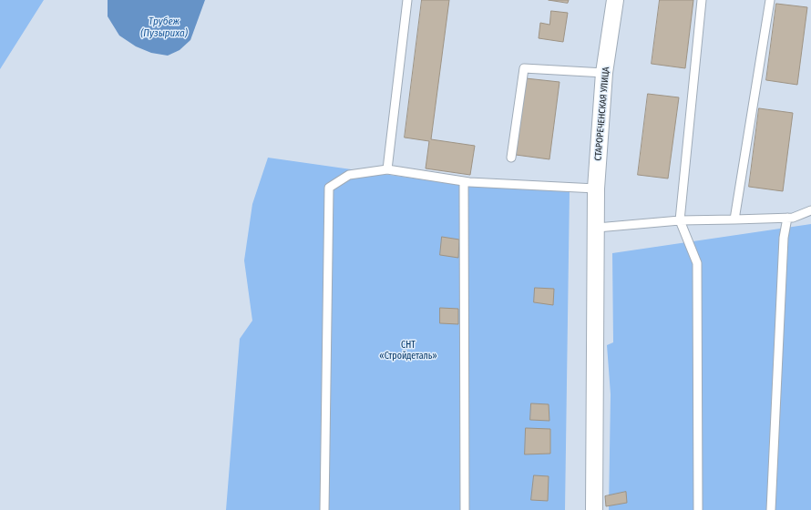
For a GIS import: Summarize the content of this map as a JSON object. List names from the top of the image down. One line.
{"streets":{"street":["СТАРОРЕЧЕНСКАЯ УЛИЦА"]},"water":["Трубеж (Пузыриха)"],"parks":["СНТ «Стройдеталь»"]}
